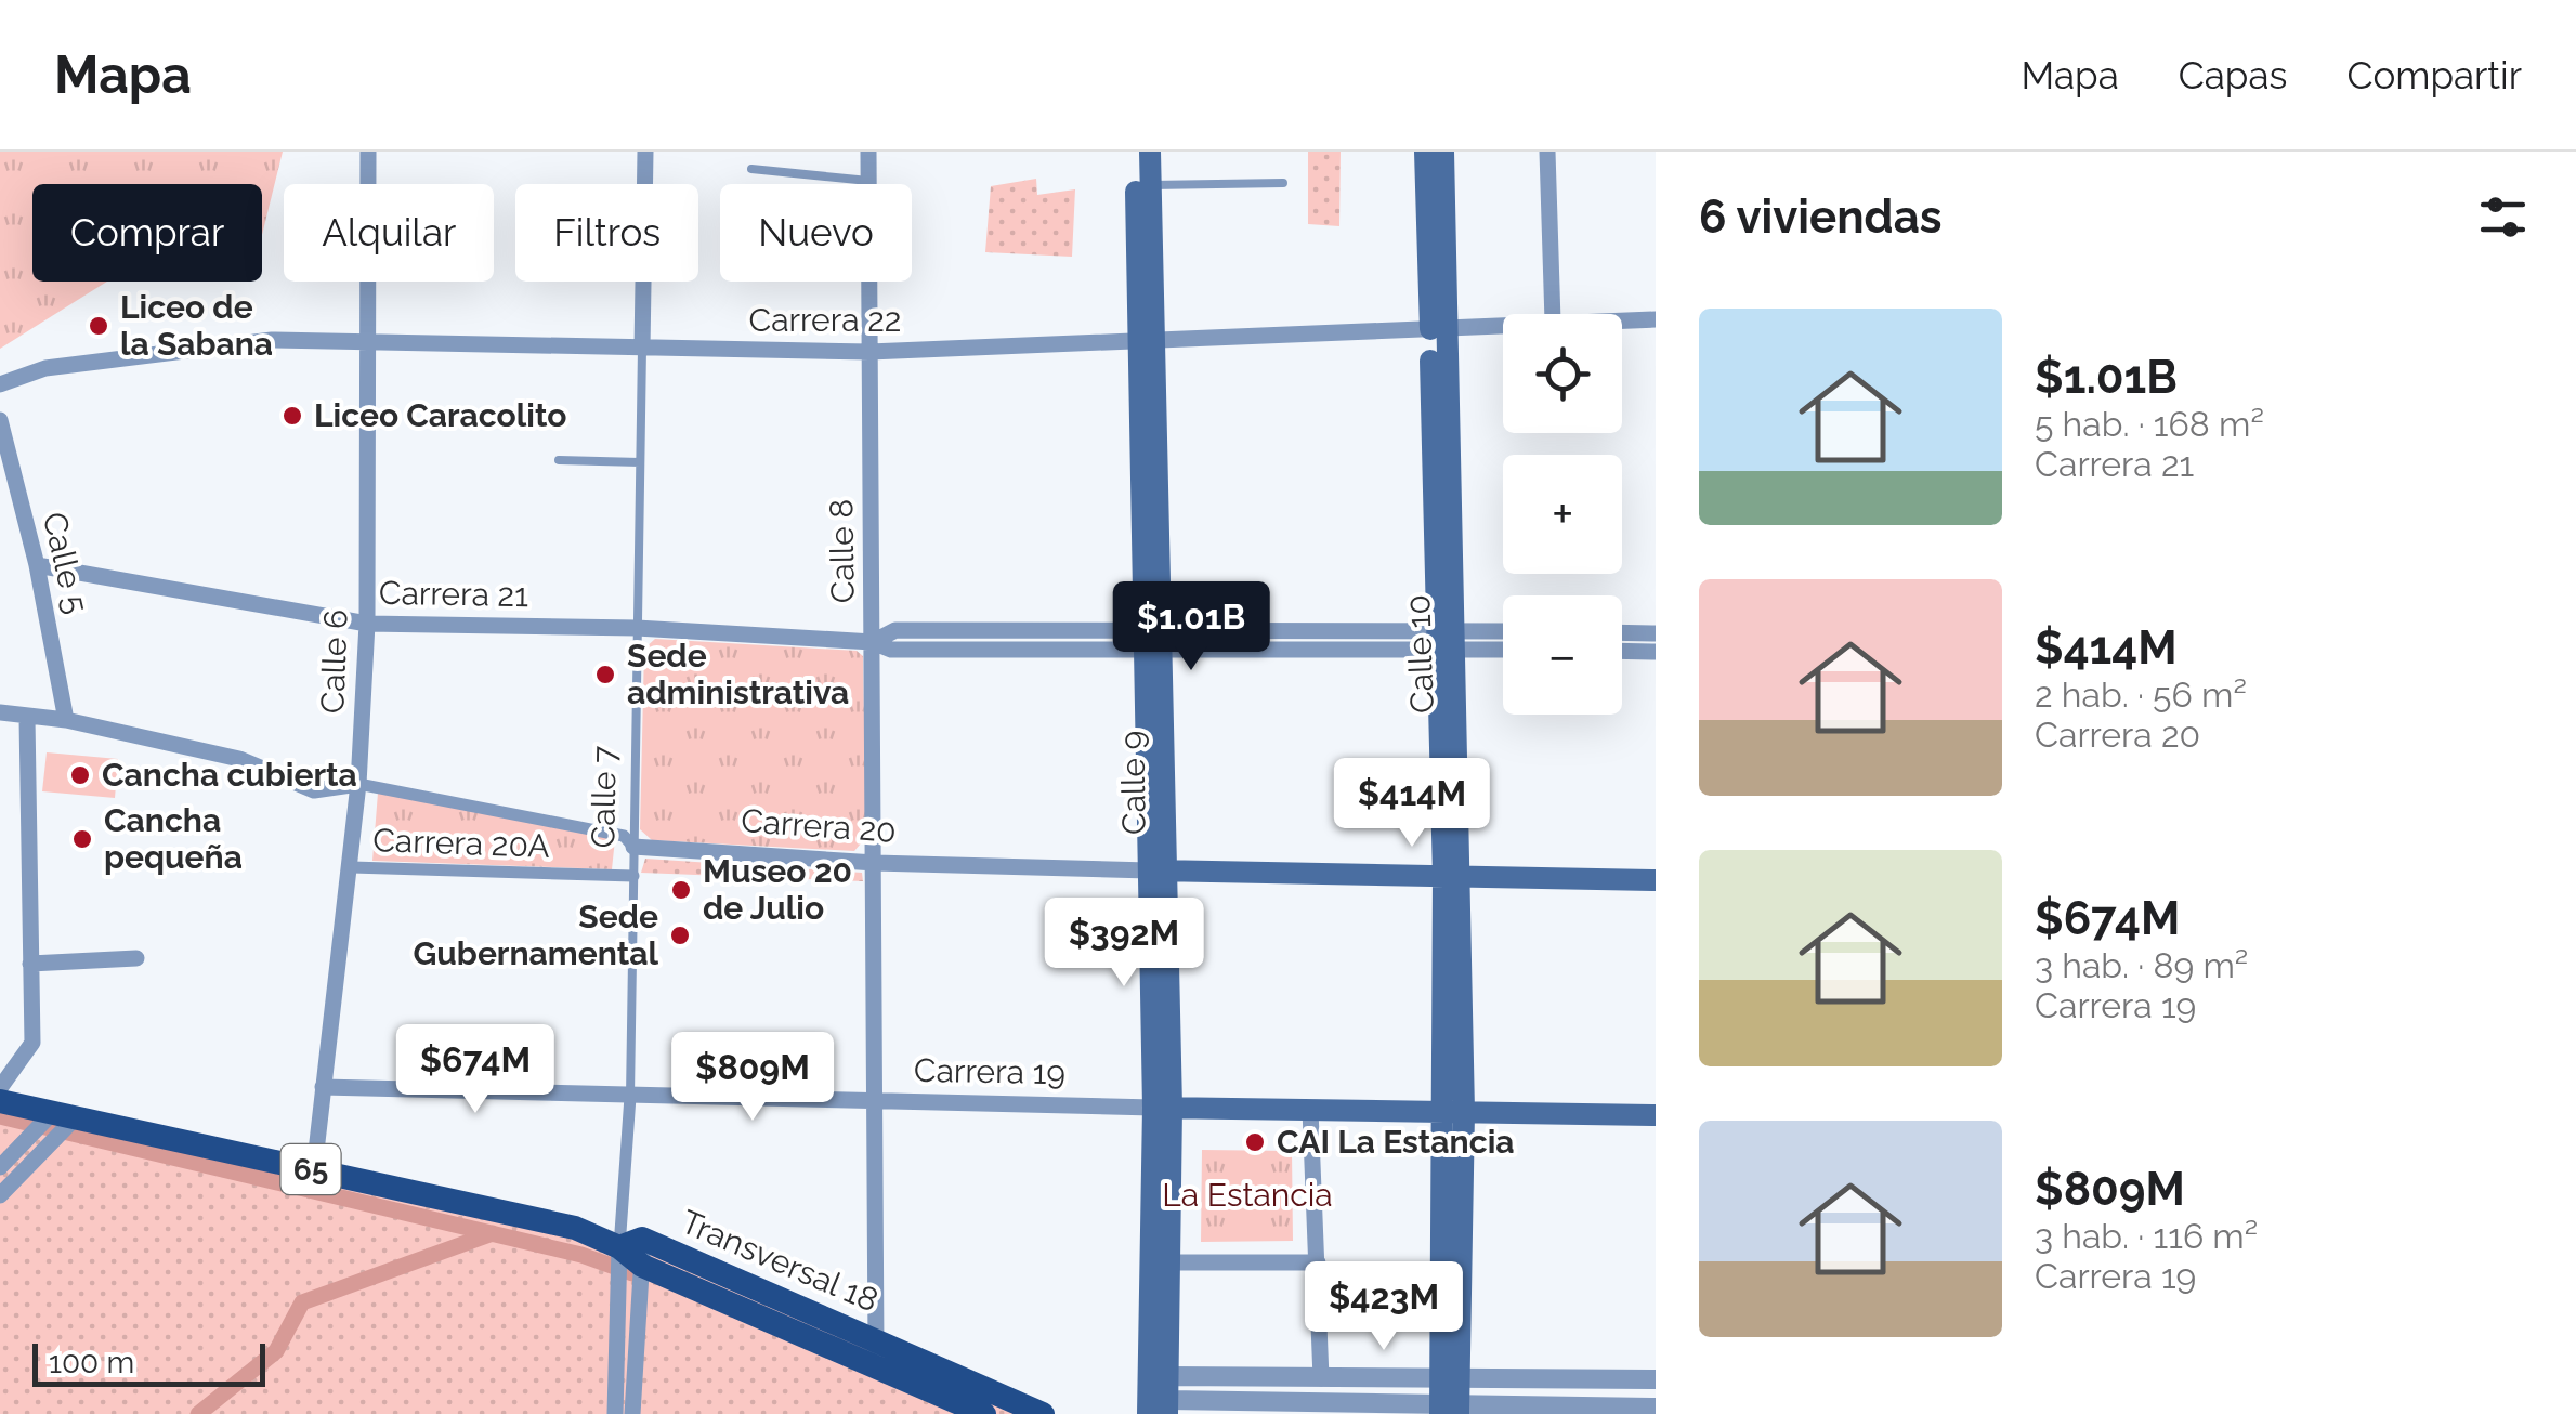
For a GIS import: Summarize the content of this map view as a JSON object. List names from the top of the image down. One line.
{"streets":{"main road":["Calle 10","Calle 9","Carrera 20","Carrera 19","65","Transversal 18"],"street":["Carrera 22","Calle 8","Calle 5","Carrera 21","Calle 6","Calle 7","Carrera 20A"]},"crossings":[["Carrera 22","Calle 8"],["Carrera 22","Calle 10"],["Carrera 22","Calle 6"],["Carrera 22","Calle 9"],["Carrera 22","Calle 7"],["Calle 8","Carrera 21"],["Calle 8","Carrera 20"],["Calle 8","Carrera 19"],["Calle 8","Transversal 18"],["Calle 5","Carrera 21"],["Calle 5","Carrera 20"],["Carrera 21","Calle 10"],["Carrera 21","Calle 6"],["Carrera 21","Calle 9"],["Carrera 21","Calle 7"],["Calle 10","Carrera 20"],["Calle 10","Carrera 19"],["Calle 6","Carrera 20"],["Calle 6","Carrera 20A"],["Calle 6","Carrera 19"],["Calle 6","65"],["Calle 9","Carrera 20"],["Calle 9","Carrera 19"],["Calle 7","Carrera 20"],["Calle 7","Carrera 20A"],["Calle 7","Carrera 19"],["Calle 7","65"],["Calle 7","Transversal 18"],["65","Transversal 18"]],"parks":["La Estancia"],"places":["Liceo de la Sabana","Liceo Caracolito","Sede administrativa","Cancha cubierta","Cancha pequeña","Museo 20 de Julio","Sede Gubernamental","CAI La Estancia"],"scale_bar":"100 m","page":{"header":"Mapa","nav":["Mapa","Capas","Compartir"],"heading":"6 viviendas","chip":["Comprar","Alquilar","Filtros","Nuevo"],"list":[{"name":"$1.01B","note":"5 hab. · 168 m² · Carrera 21"},{"name":"$414M","note":"2 hab. · 56 m² · Carrera 20"},{"name":"$674M","note":"3 hab. · 89 m² · Carrera 19"},{"name":"$809M","note":"3 hab. · 116 m² · Carrera 19"}],"map_buttons":["+","−"],"price":["$1.01B","$414M","$392M","$674M","$809M","$423M"],"scale":"100 m"}}
